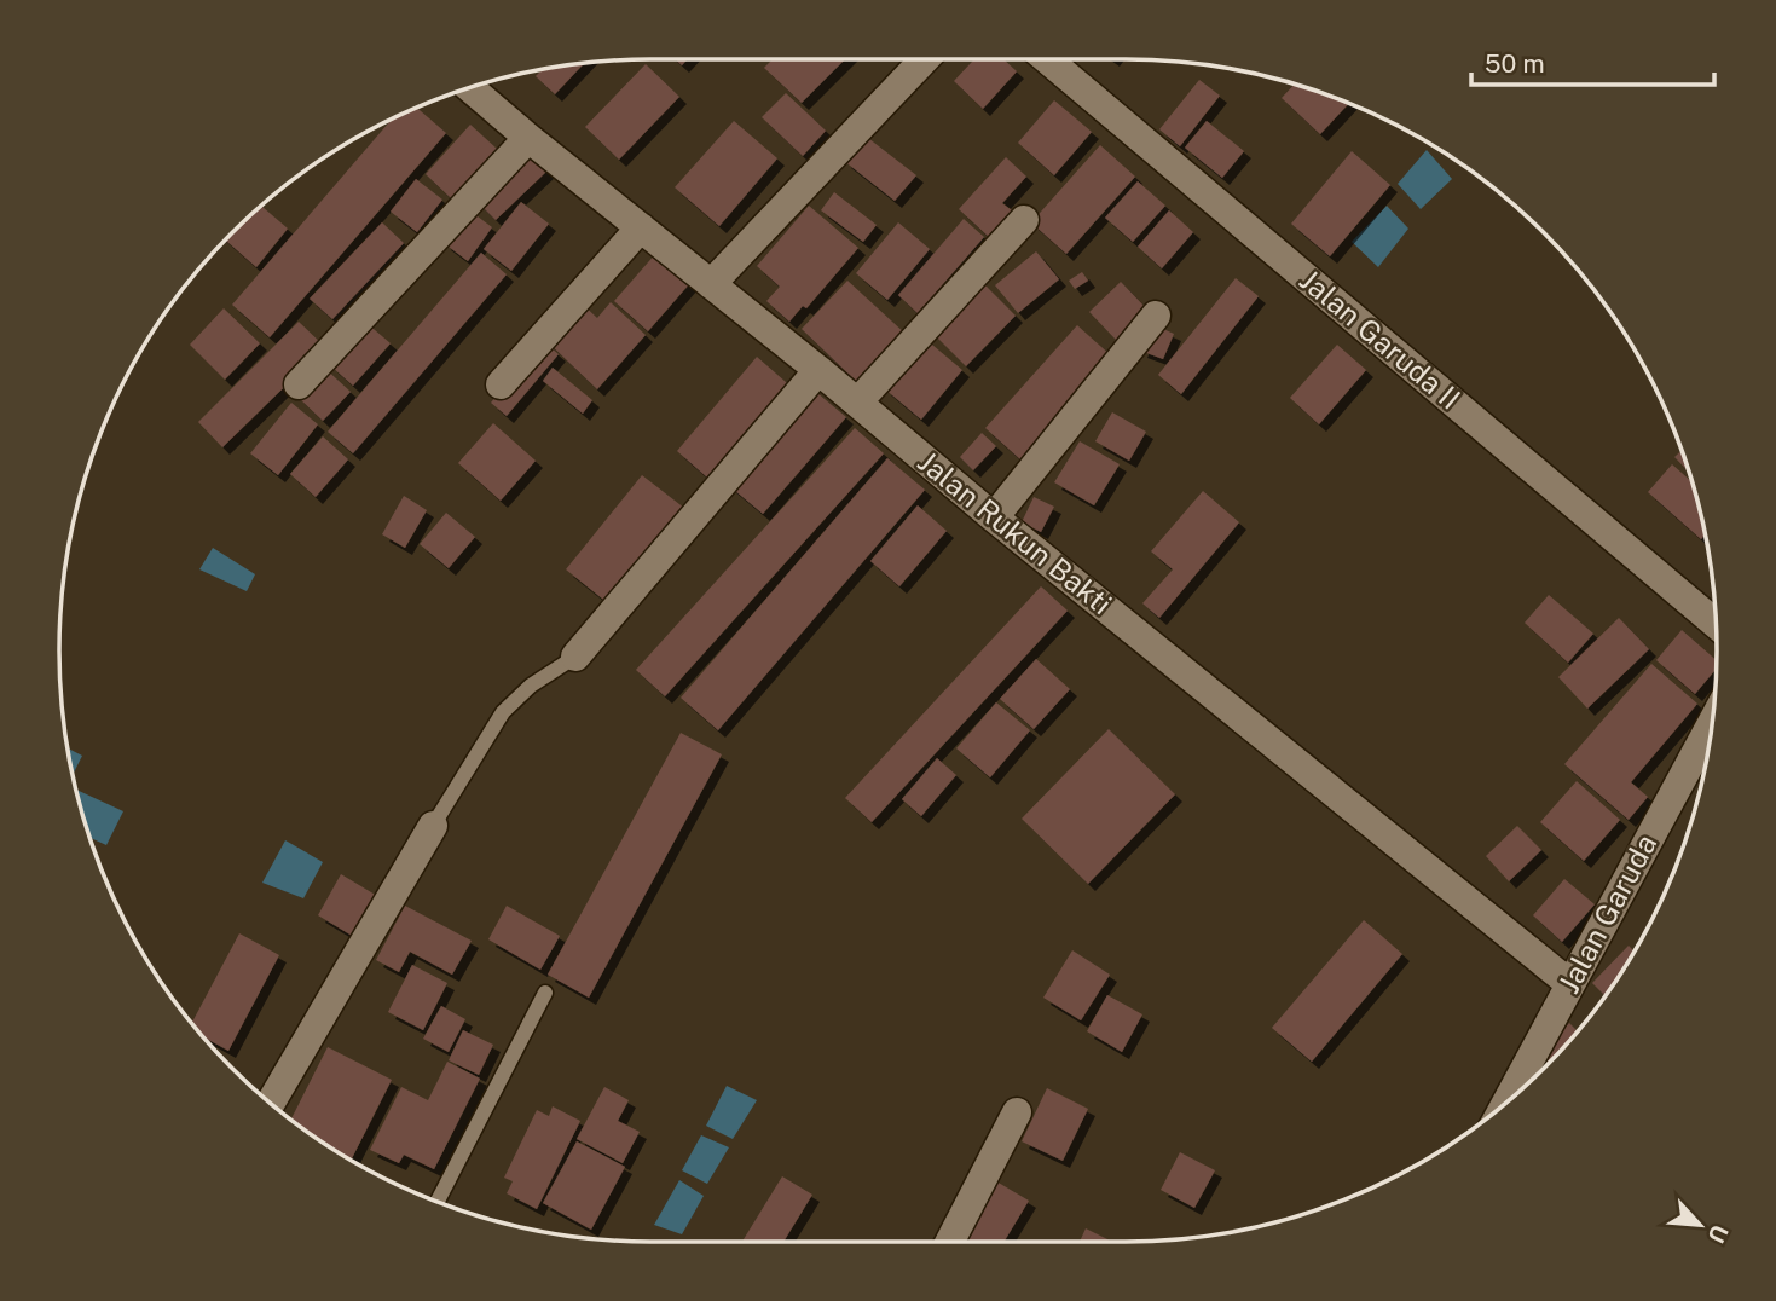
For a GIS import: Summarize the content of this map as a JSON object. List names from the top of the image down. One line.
{"streets":{"street":["Jalan Garuda II","Jalan Rukun Bakti","Jalan Garuda"]},"crossings":[["Jalan Rukun Bakti","Jalan Garuda"]],"scale_bar":"50 m","north":"bottom right"}
